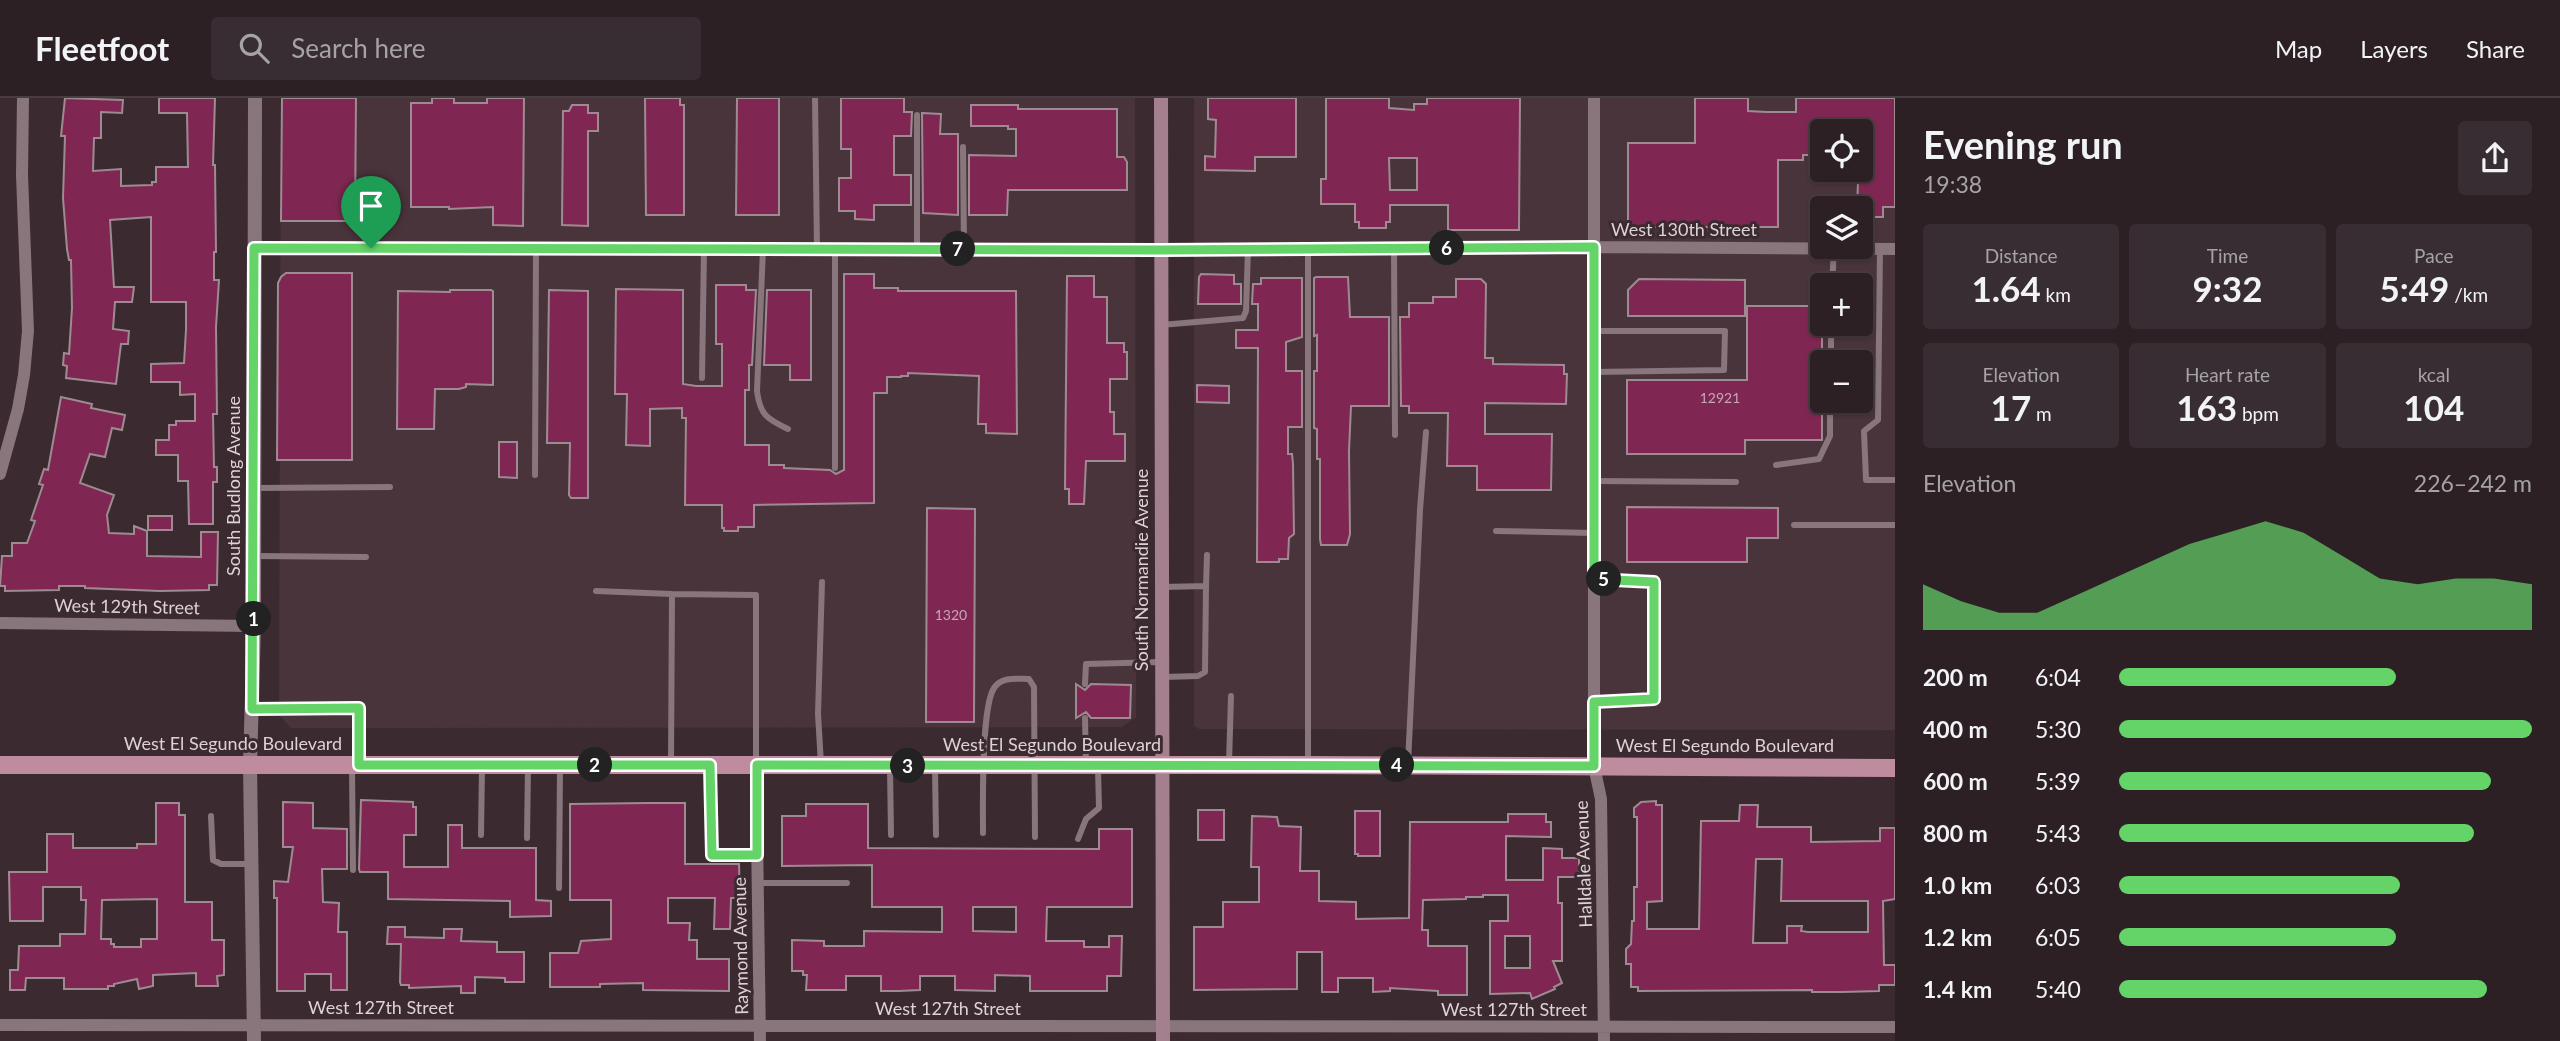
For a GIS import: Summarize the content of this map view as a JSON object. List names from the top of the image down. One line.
{"streets":{"main road":["South Normandie Avenue","West El Segundo Boulevard"],"street":["West 130th Street","South Budlong Avenue","West 129th Street","Halldale Avenue","Raymond Avenue","West 127th Street"]},"crossings":[["West 130th Street","South Budlong Avenue"],["West 130th Street","South Normandie Avenue"],["West 130th Street","Halldale Avenue"],["South Budlong Avenue","West 129th Street"],["South Budlong Avenue","West El Segundo Boulevard"],["South Budlong Avenue","West 127th Street"],["South Normandie Avenue","West El Segundo Boulevard"],["South Normandie Avenue","West 127th Street"],["West El Segundo Boulevard","Halldale Avenue"],["West El Segundo Boulevard","Raymond Avenue"],["Halldale Avenue","West 127th Street"],["Raymond Avenue","West 127th Street"]],"house_numbers":["12921","1320"],"page":{"header":"Fleetfoot","search":"Search here","nav":["Map","Layers","Share"],"heading":["Evening run","19:38"],"map_buttons":["+","−"],"stats":[["Distance","1.64 km"],["Time","9:32"],["Pace","5:49 /km"],["Elevation","17 m"],["Heart rate","163 bpm"],["kcal","104"]],"pins":["6","7","5","1","2","4","3"],"chart":["Elevation","226–242 m"],"list":[{"name":"200 m","note":"6:04"},{"name":"400 m","note":"5:30"},{"name":"600 m","note":"5:39"},{"name":"800 m","note":"5:43"},{"name":"1.0 km","note":"6:03"},{"name":"1.2 km","note":"6:05"},{"name":"1.4 km","note":"5:40"}]}}
